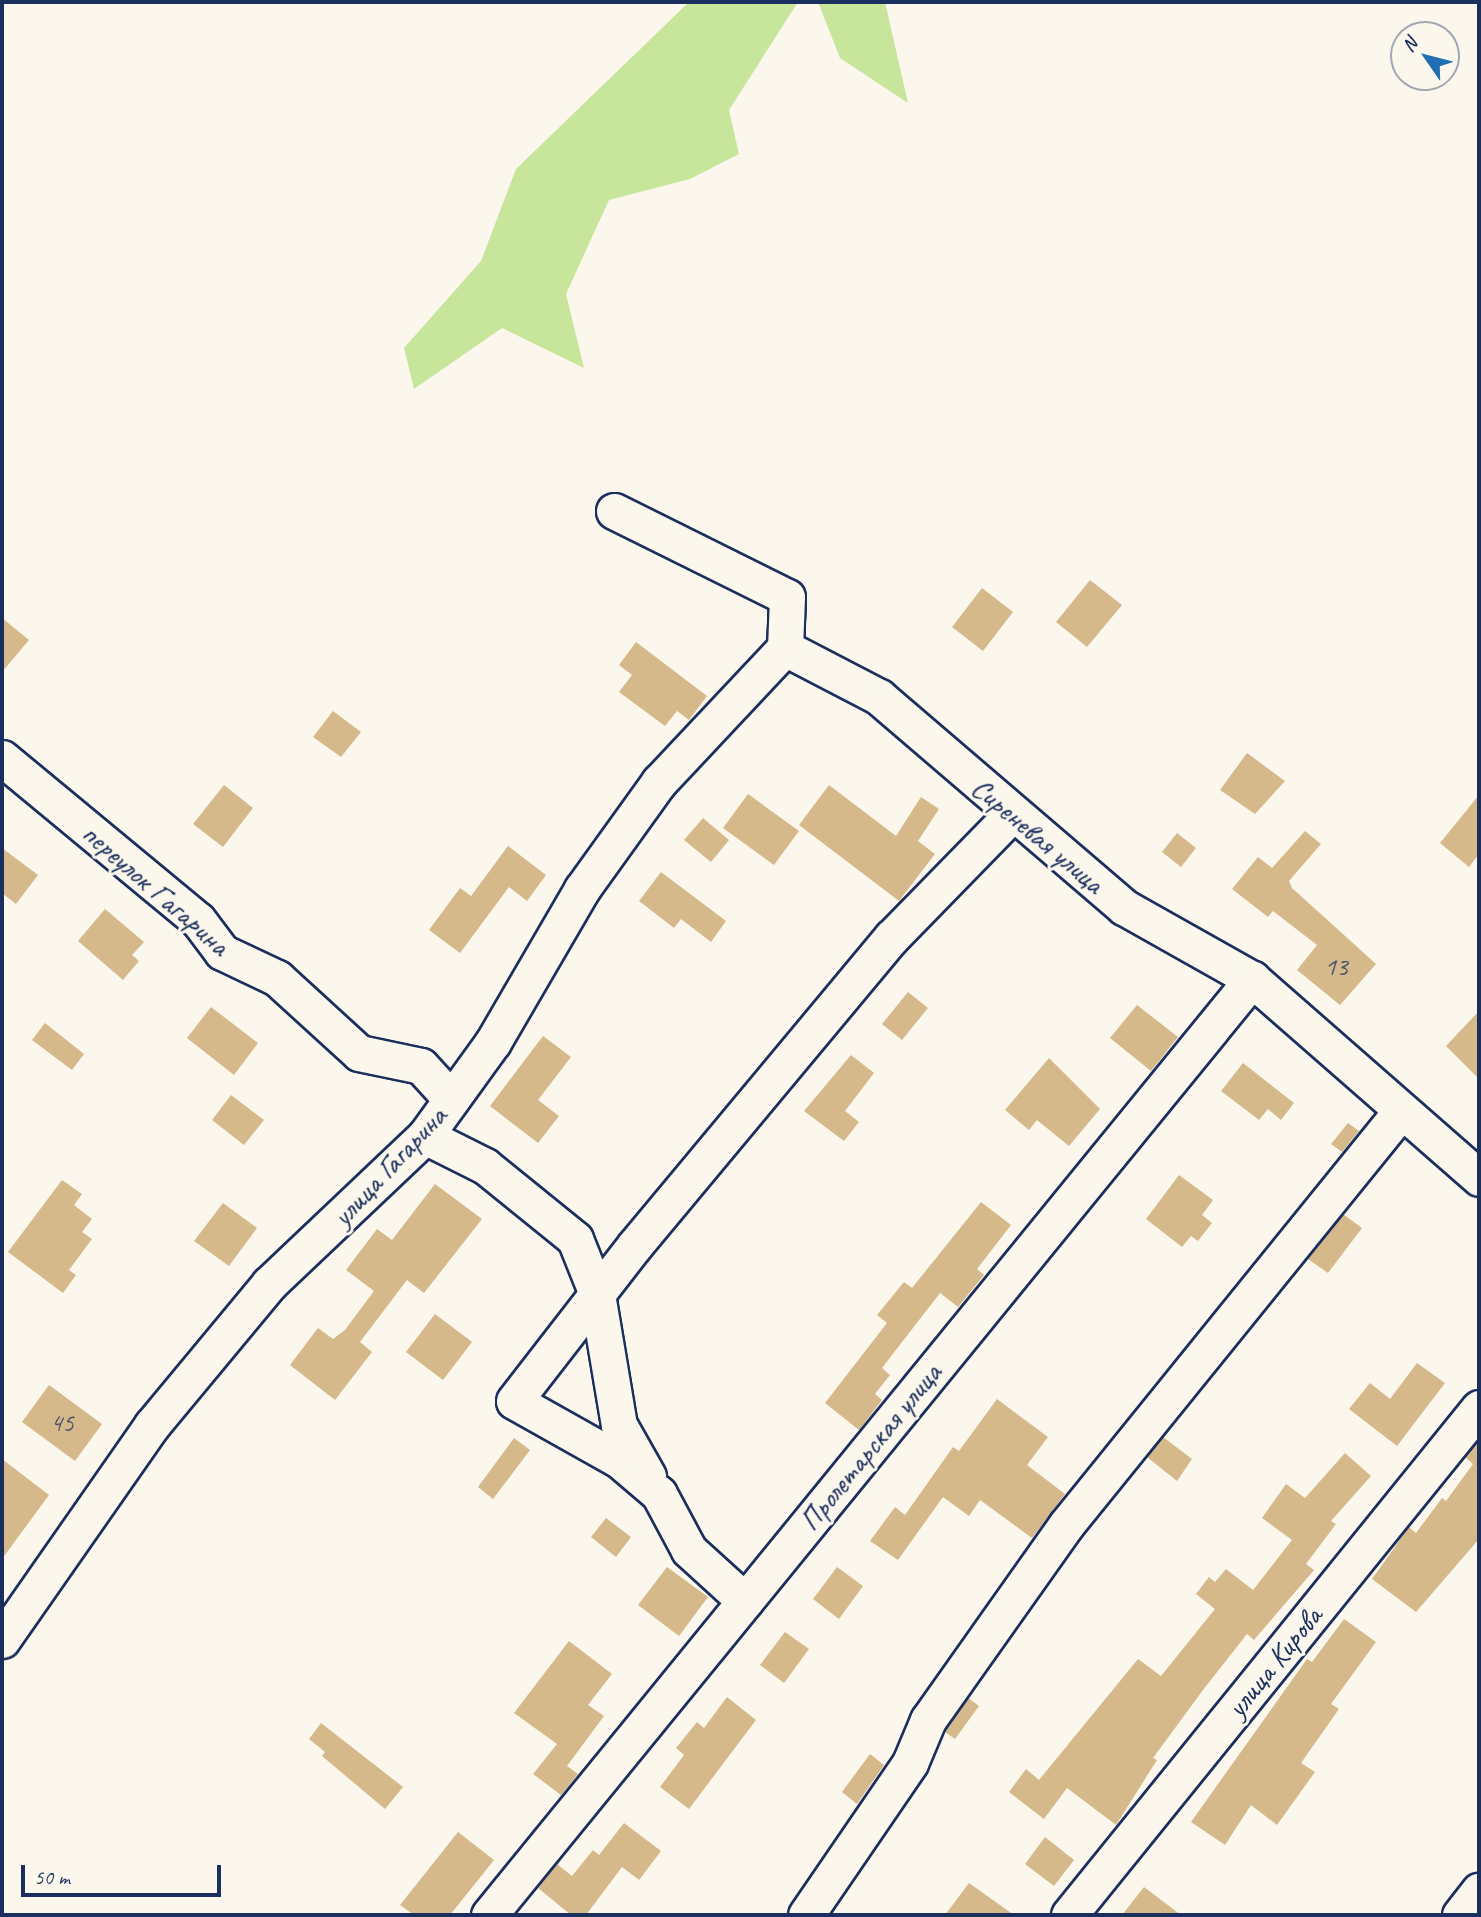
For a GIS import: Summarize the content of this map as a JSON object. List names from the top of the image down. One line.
{"streets":{"street":["Сиреневая улица","переулок Гагарина","улица Гагарина","Пролетарская улица","улица Кирова"]},"crossings":[["Сиреневая улица","улица Гагарина"],["Сиреневая улица","Пролетарская улица"],["переулок Гагарина","улица Гагарина"]],"house_numbers":["13","45"],"scale_bar":"50 m","north":"top left"}
